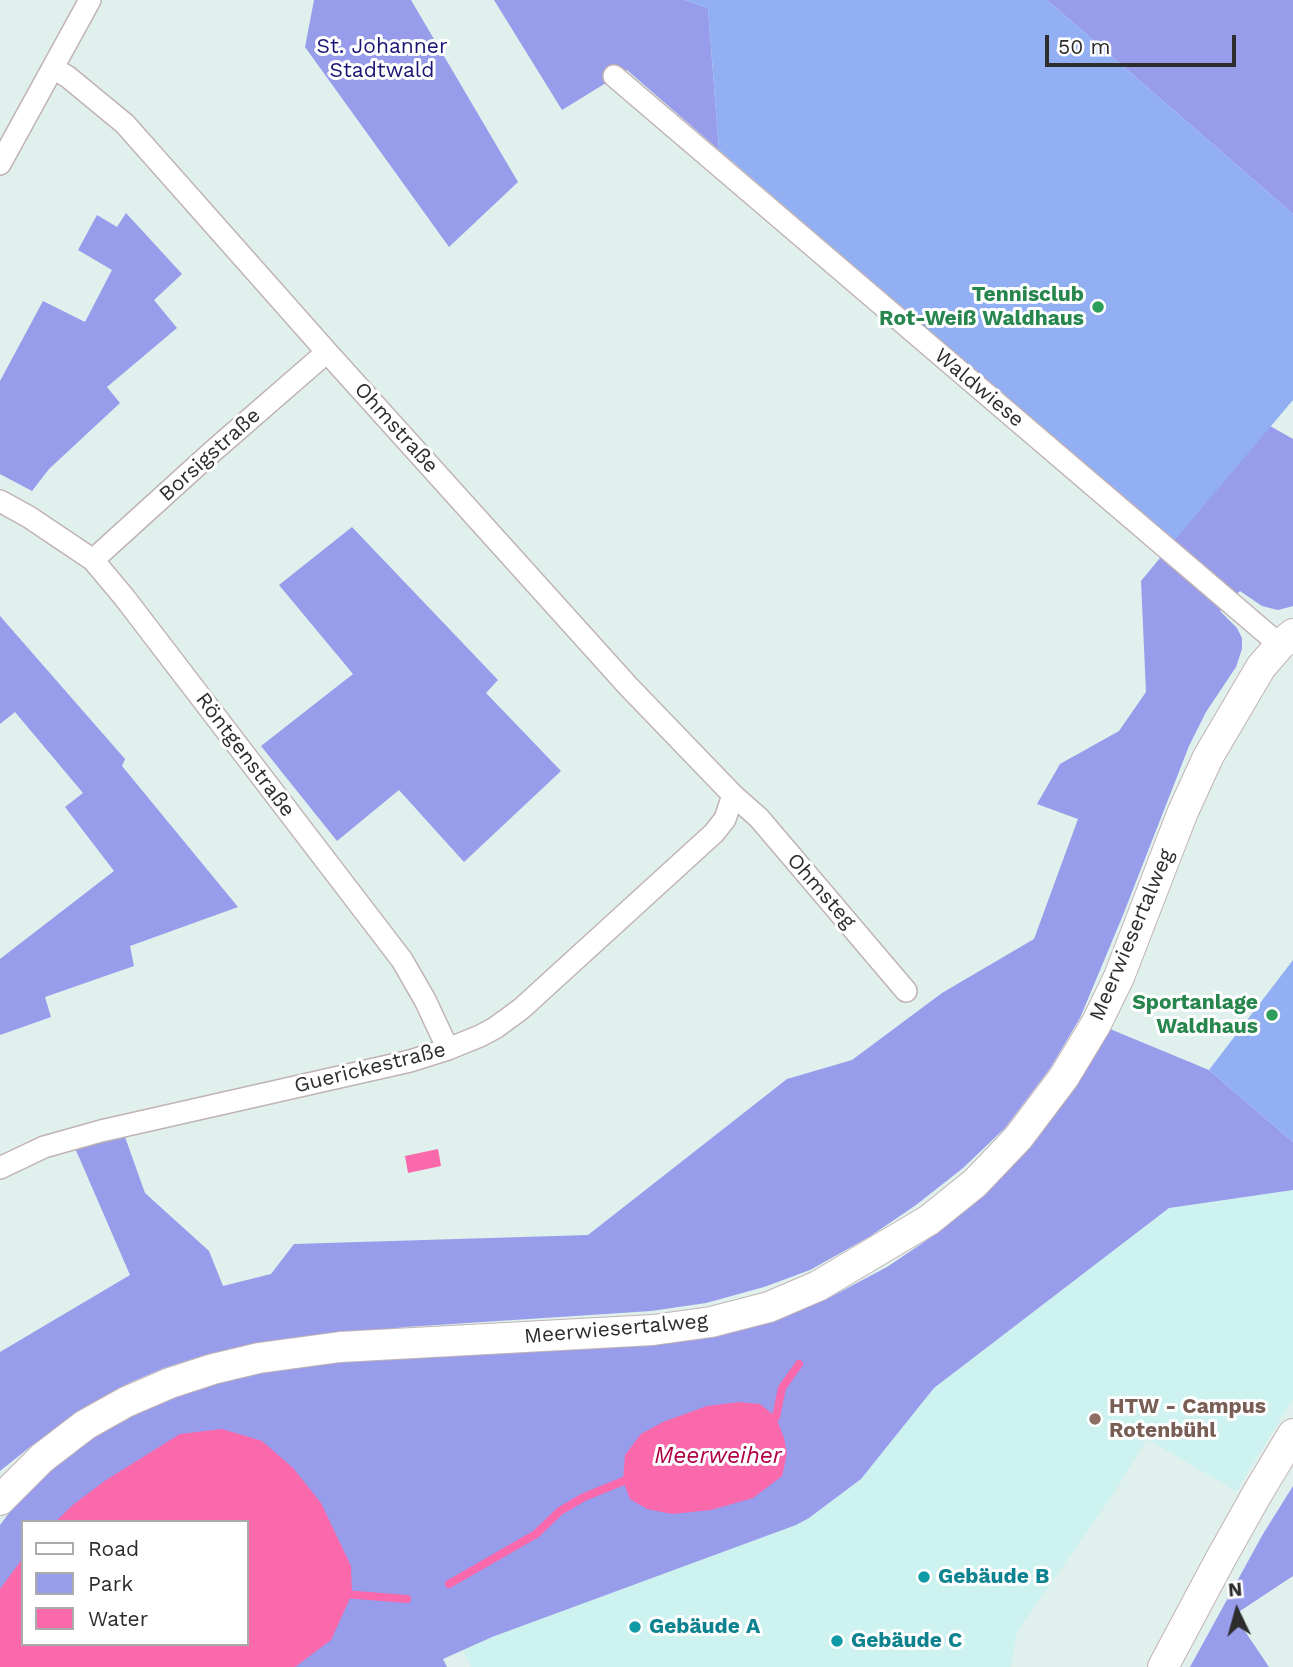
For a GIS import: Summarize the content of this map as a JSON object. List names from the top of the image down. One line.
{"streets":{"main road":["Meerwiesertalweg"],"street":["Waldwiese","Ohmstraße","Borsigstraße","Röntgenstraße","Ohmsteg","Guerickestraße"]},"crossings":[["Waldwiese","Meerwiesertalweg"],["Ohmstraße","Borsigstraße"],["Ohmstraße","Ohmsteg"],["Ohmstraße","Guerickestraße"],["Borsigstraße","Röntgenstraße"],["Röntgenstraße","Guerickestraße"],["Ohmsteg","Guerickestraße"]],"water":["Meerweiher"],"parks":["St. Johanner Stadtwald"],"places":["Tennisclub Rot-Weiß Waldhaus","Sportanlage Waldhaus","HTW - Campus Rotenbühl","Gebäude B","Gebäude A","Gebäude C"],"legend":["Road","Park","Water"],"scale_bar":"50 m","north":"top"}
